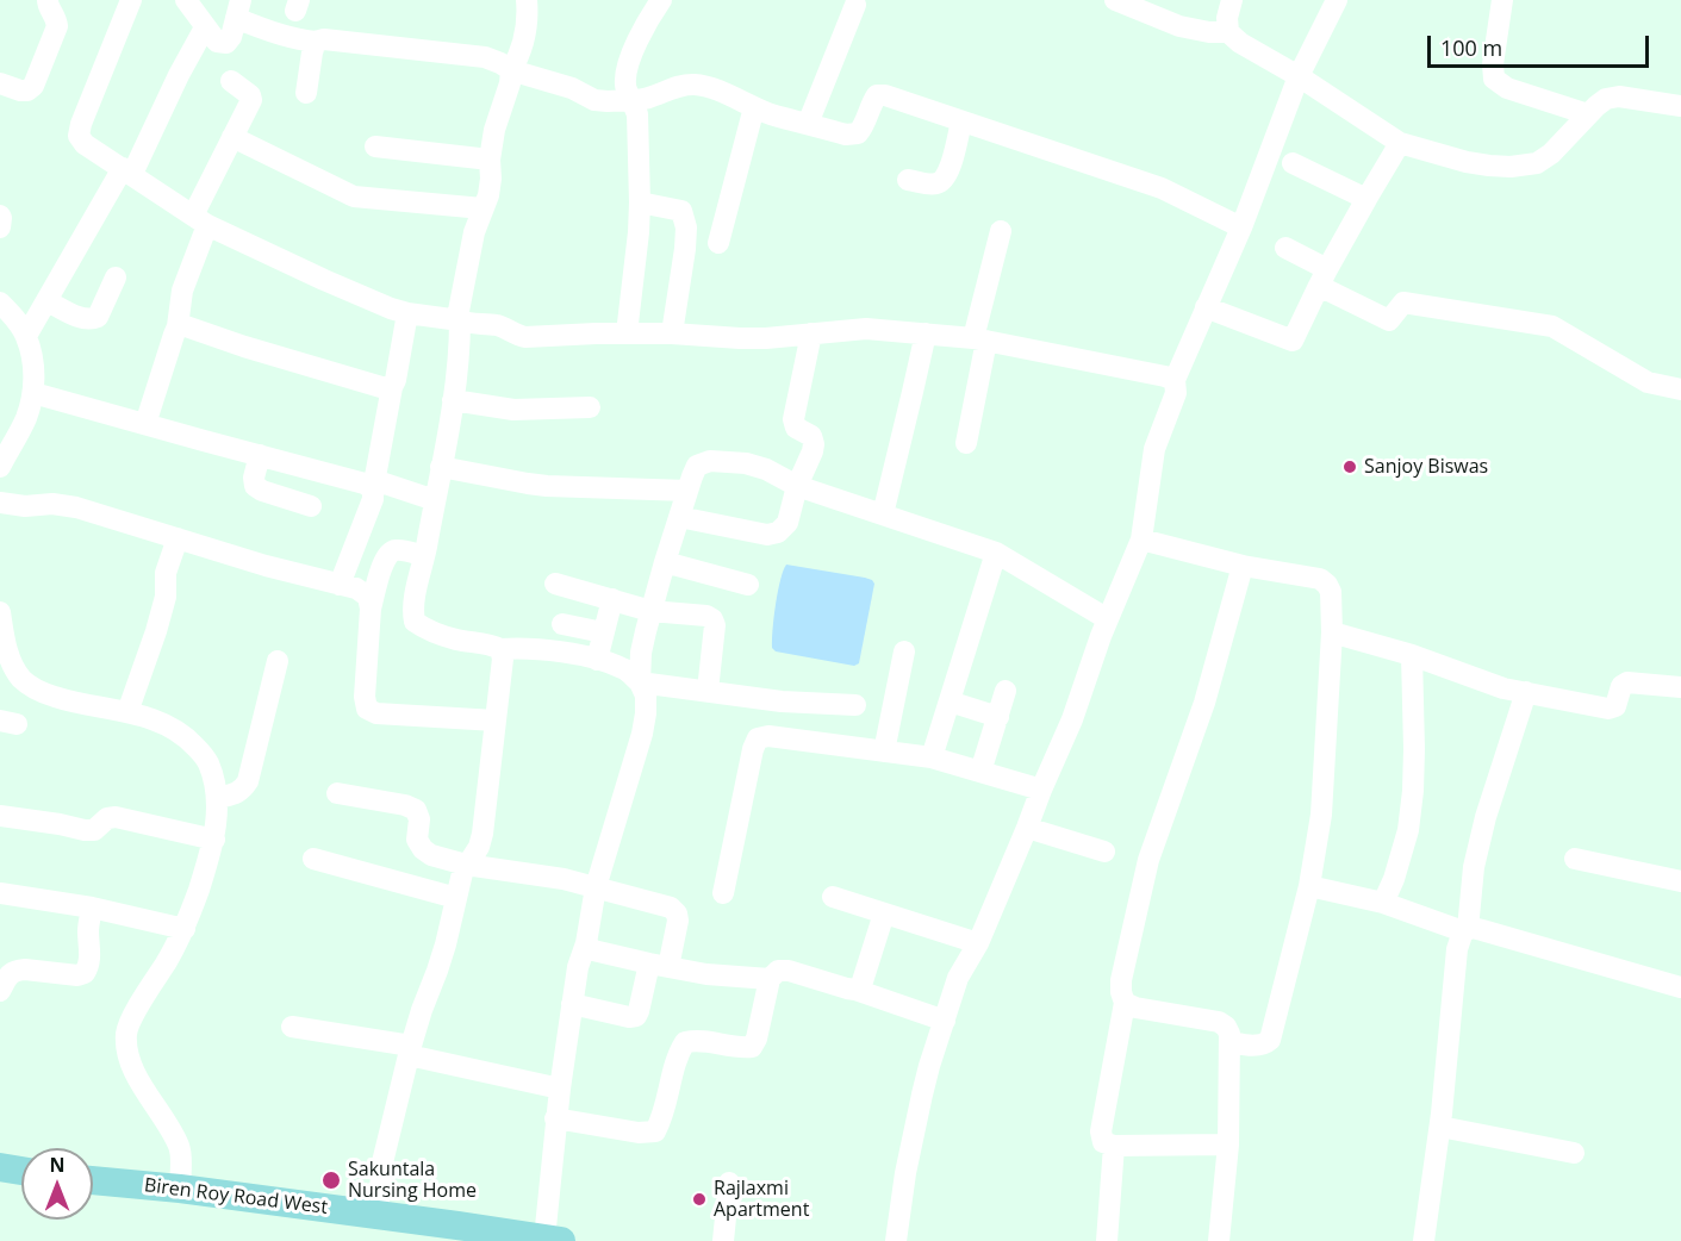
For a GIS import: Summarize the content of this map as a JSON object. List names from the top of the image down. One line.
{"streets":{"main road":["Biren Roy Road West"]},"places":["Sanjoy Biswas","Sakuntala Nursing Home","Rajlaxmi Apartment"],"scale_bar":"100 m","north":"top"}
